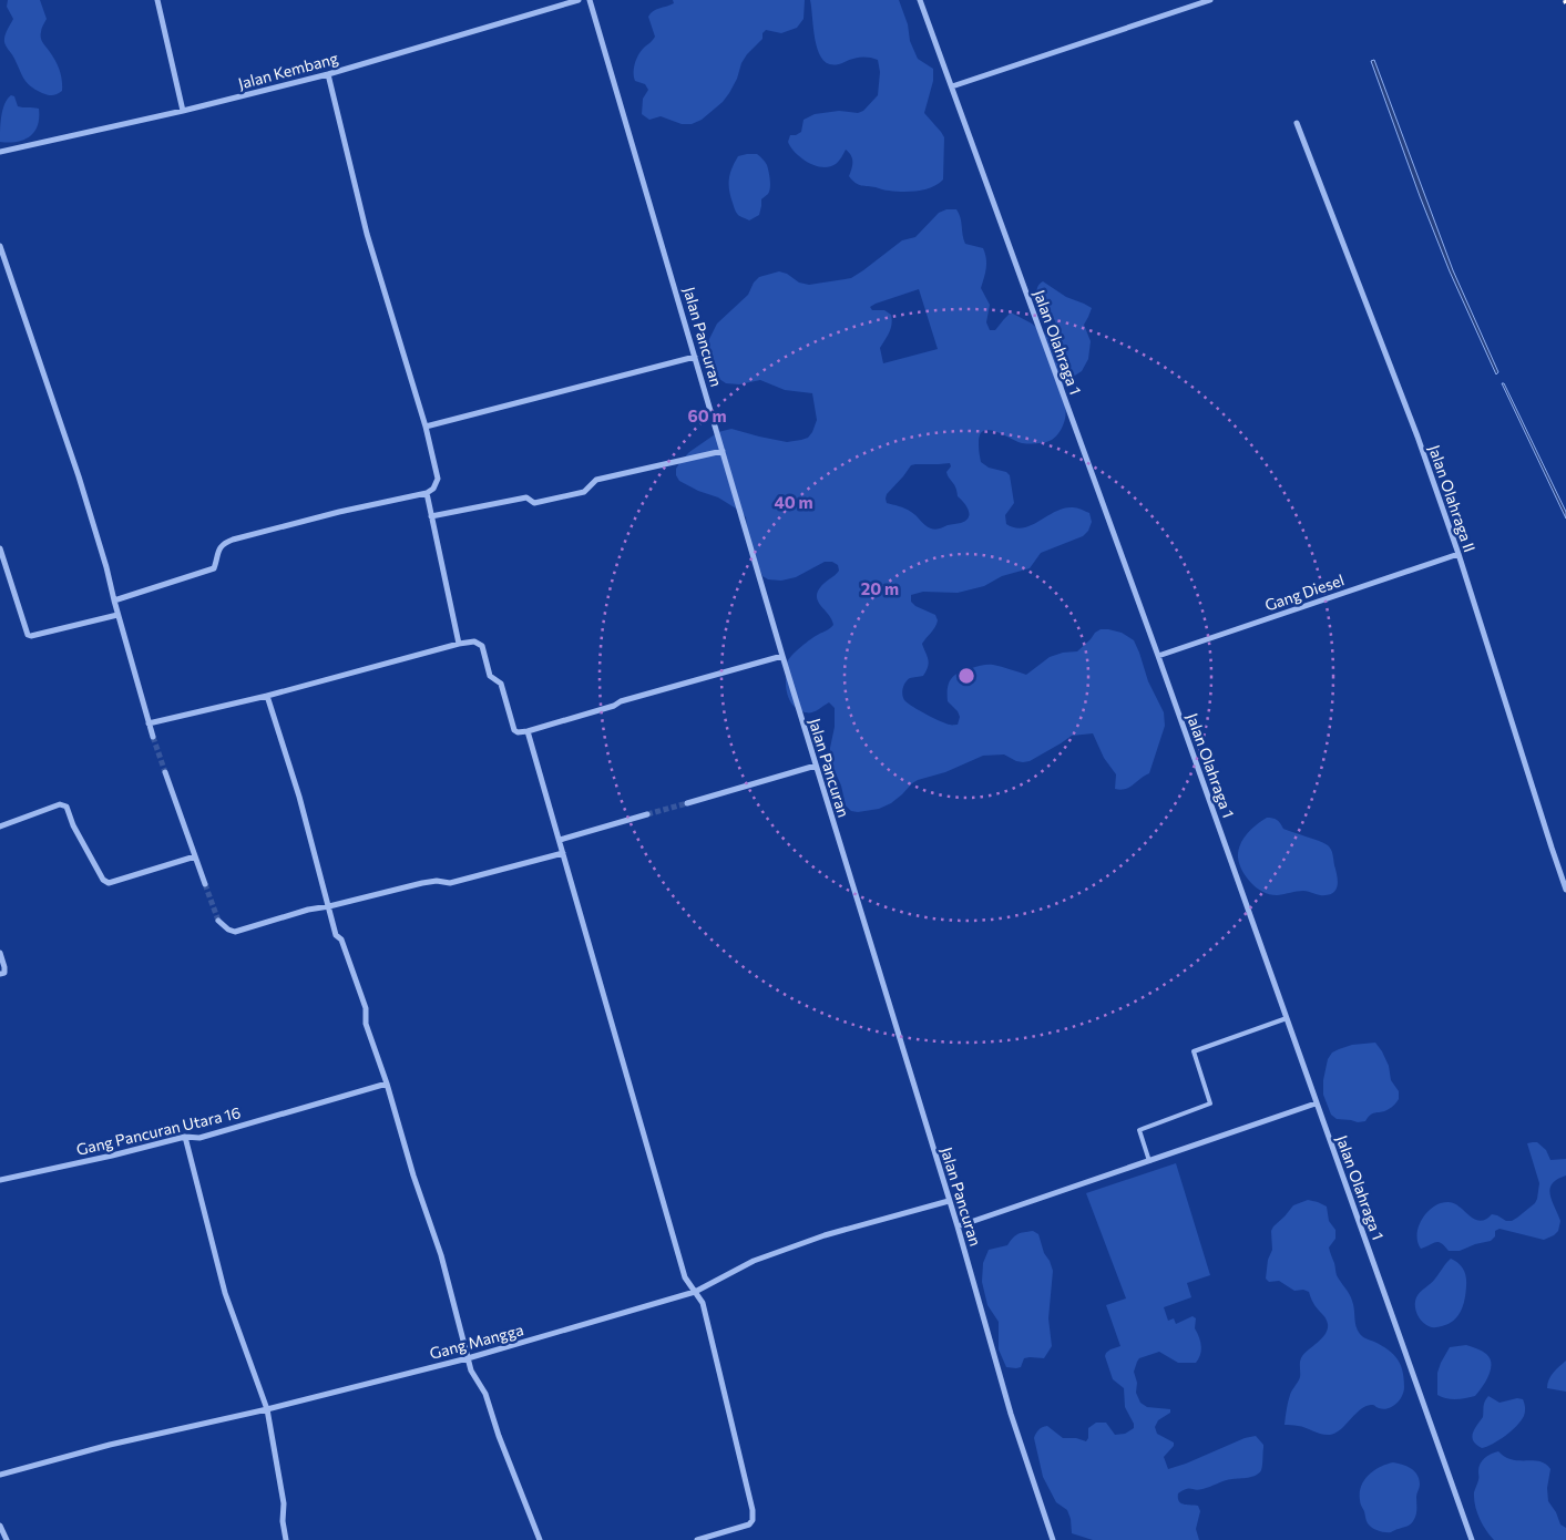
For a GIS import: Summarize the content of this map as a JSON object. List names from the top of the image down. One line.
{"streets":{"street":["Jalan Kembang","Jalan Pancuran","Jalan Olahraga 1","Jalan Olahraga II","Gang Diesel","Gang Pancuran Utara 16","Gang Mangga"]},"crossings":[["Jalan Pancuran","Gang Mangga"],["Jalan Olahraga 1","Gang Diesel"],["Jalan Olahraga II","Gang Diesel"]],"rings":["60 m","40 m","20 m"]}
